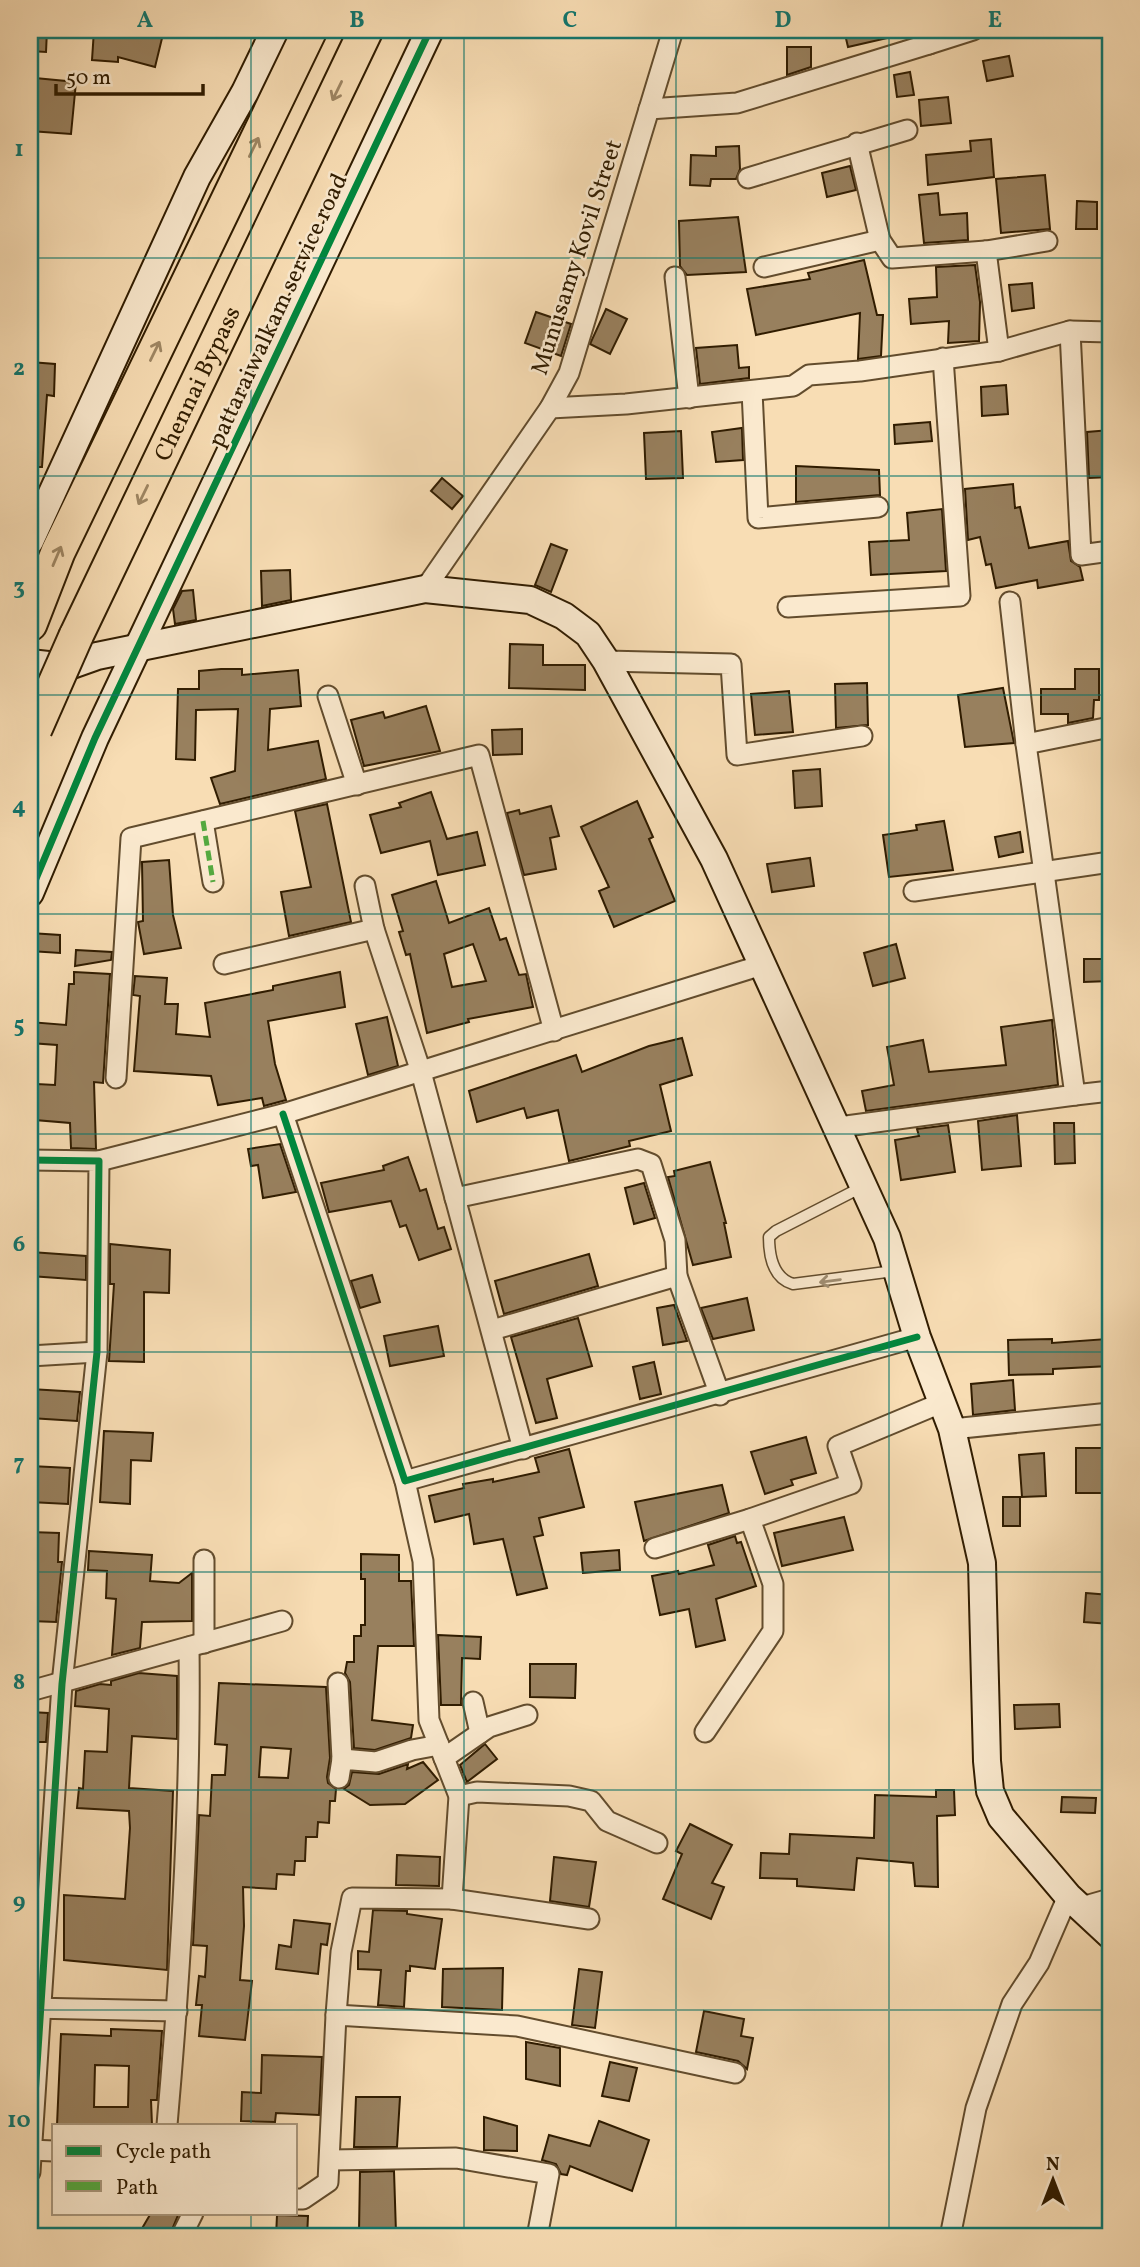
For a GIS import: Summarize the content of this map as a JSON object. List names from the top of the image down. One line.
{"streets":{"highway":["Chennai Bypass"],"main road":["pattaraiwalkam service road"],"street":["Munusamy Kovil Street"]},"legend":["Cycle path","Path"],"scale_bar":"50 m","north":"top","grid":{"columns":["A","B","C","D","E"],"rows":["1","2","3","4","5","6","7","8","9","10"]}}
